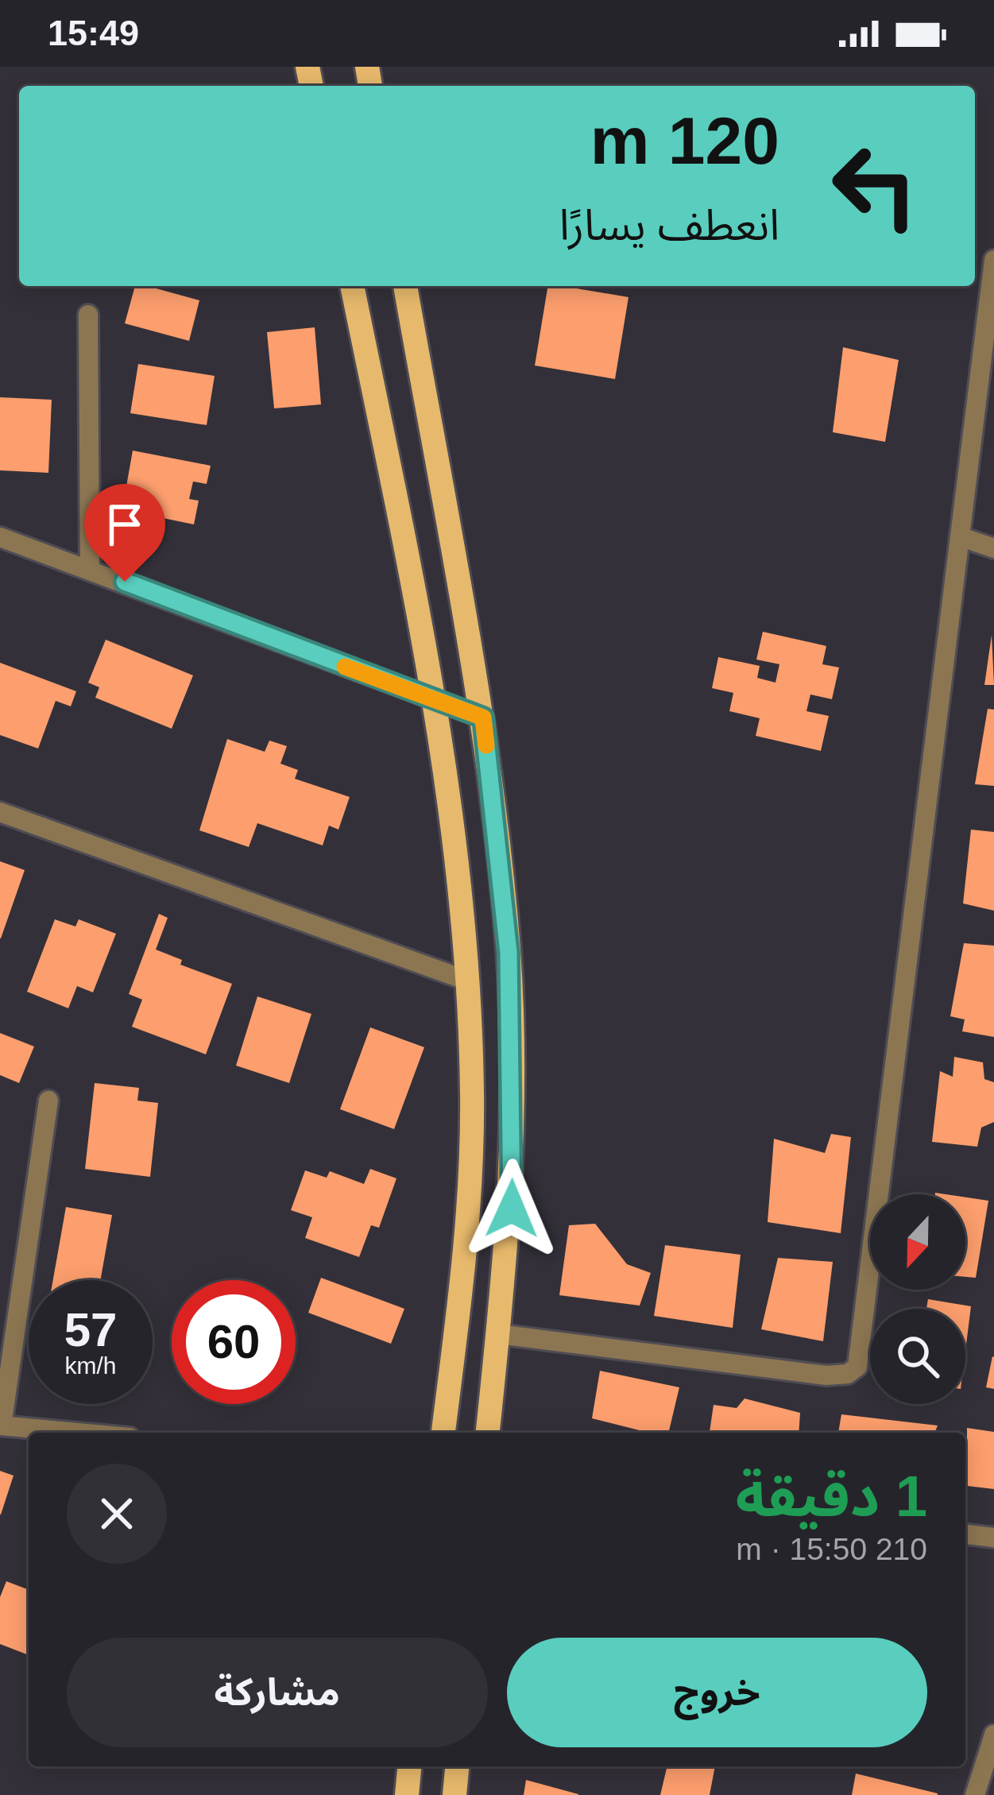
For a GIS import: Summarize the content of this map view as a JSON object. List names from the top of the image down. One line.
{"north":"bottom","page":{"status":"15:49","turn":["120 m","انعطف يسارًا"],"speed":"57 km/h","limit":"60","heading":["1 دقيقة","210 m · 15:50"],"buttons":["خروج","مشاركة"]}}
